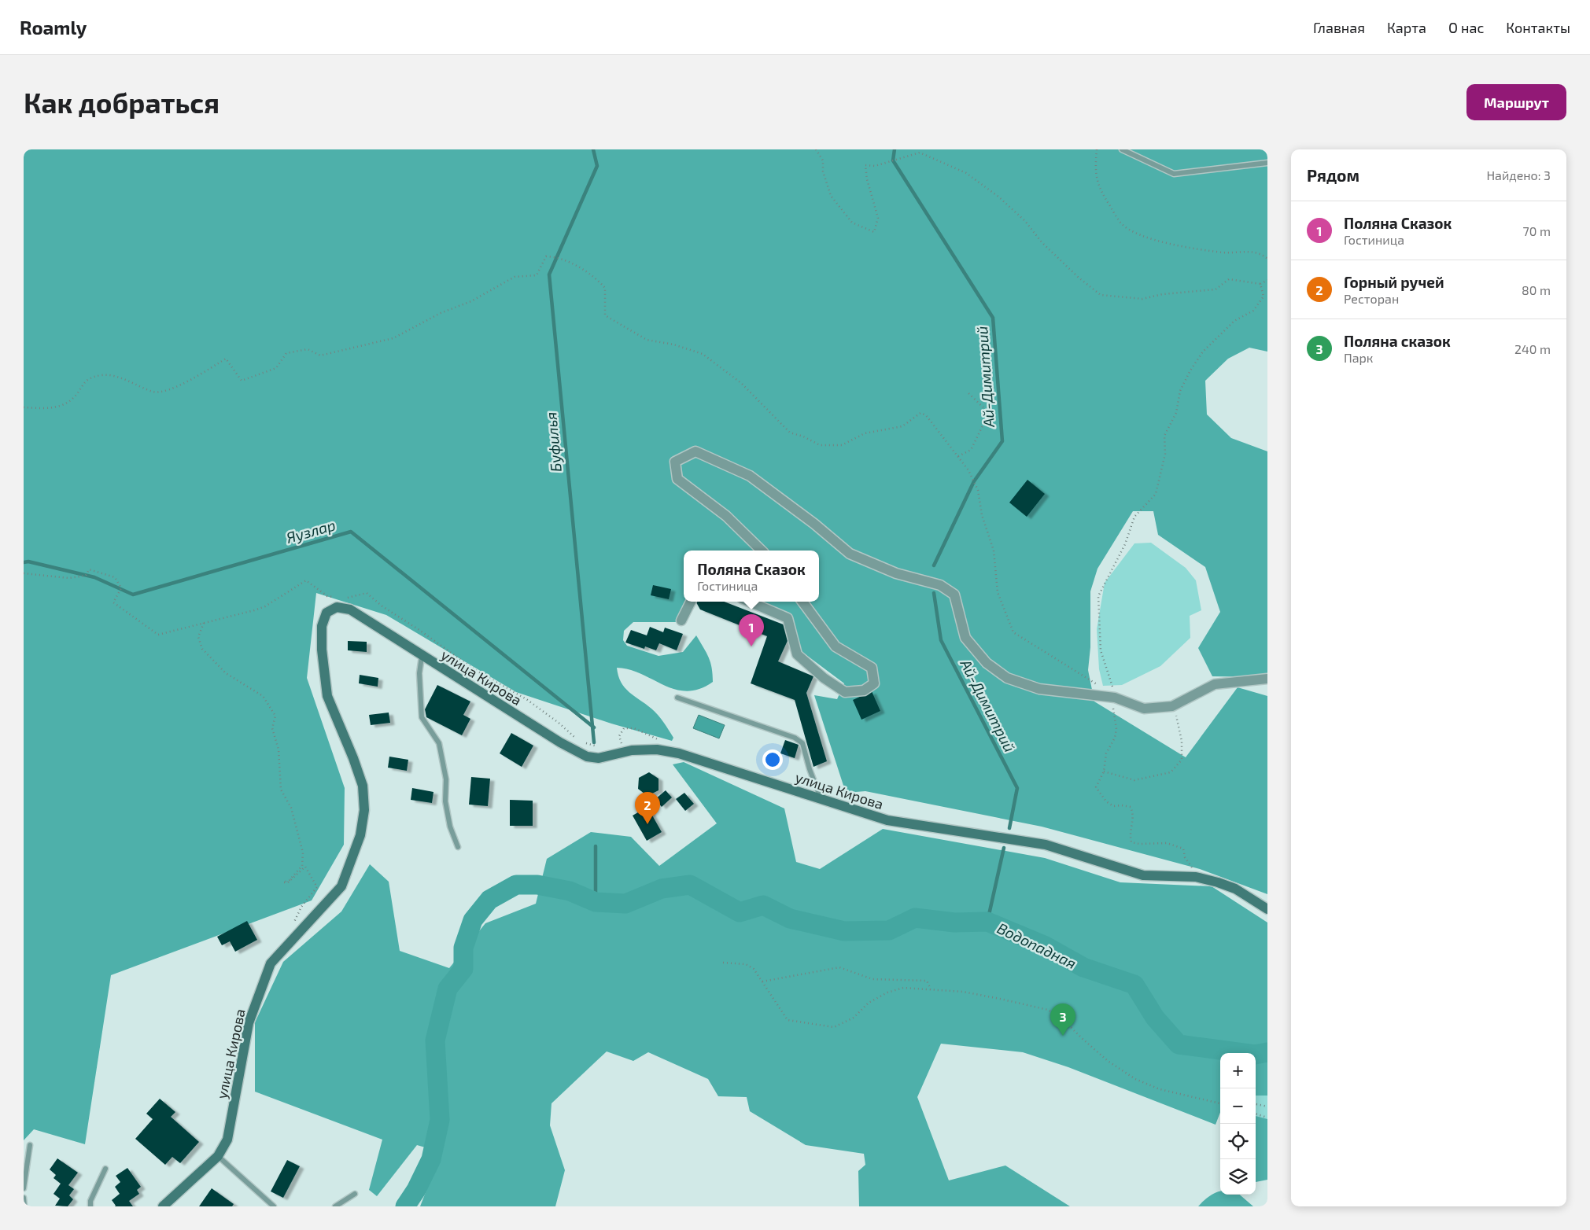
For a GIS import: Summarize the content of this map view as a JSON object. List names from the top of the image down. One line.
{"streets":{"street":["улица Кирова"]},"water":["Ай-Димитрий","Буфилья","Яузлар","Водопадная"],"page":{"header":"Roamly","nav":["Главная","Карта","О нас","Контакты"],"buttons":"Маршрут","title":"Как добраться","heading":["Рядом","Найдено: 3"],"list":[{"mark":"1","name":"Поляна Сказок","note":"Гостиница","value":"70 m"},{"mark":"2","name":"Горный ручей","note":"Ресторан","value":"80 m"},{"mark":"3","name":"Поляна сказок","note":"Парк","value":"240 m"}],"popup":["Поляна Сказок","Гостиница"],"pins":["1","2","3"],"map_buttons":["+","−"]}}
